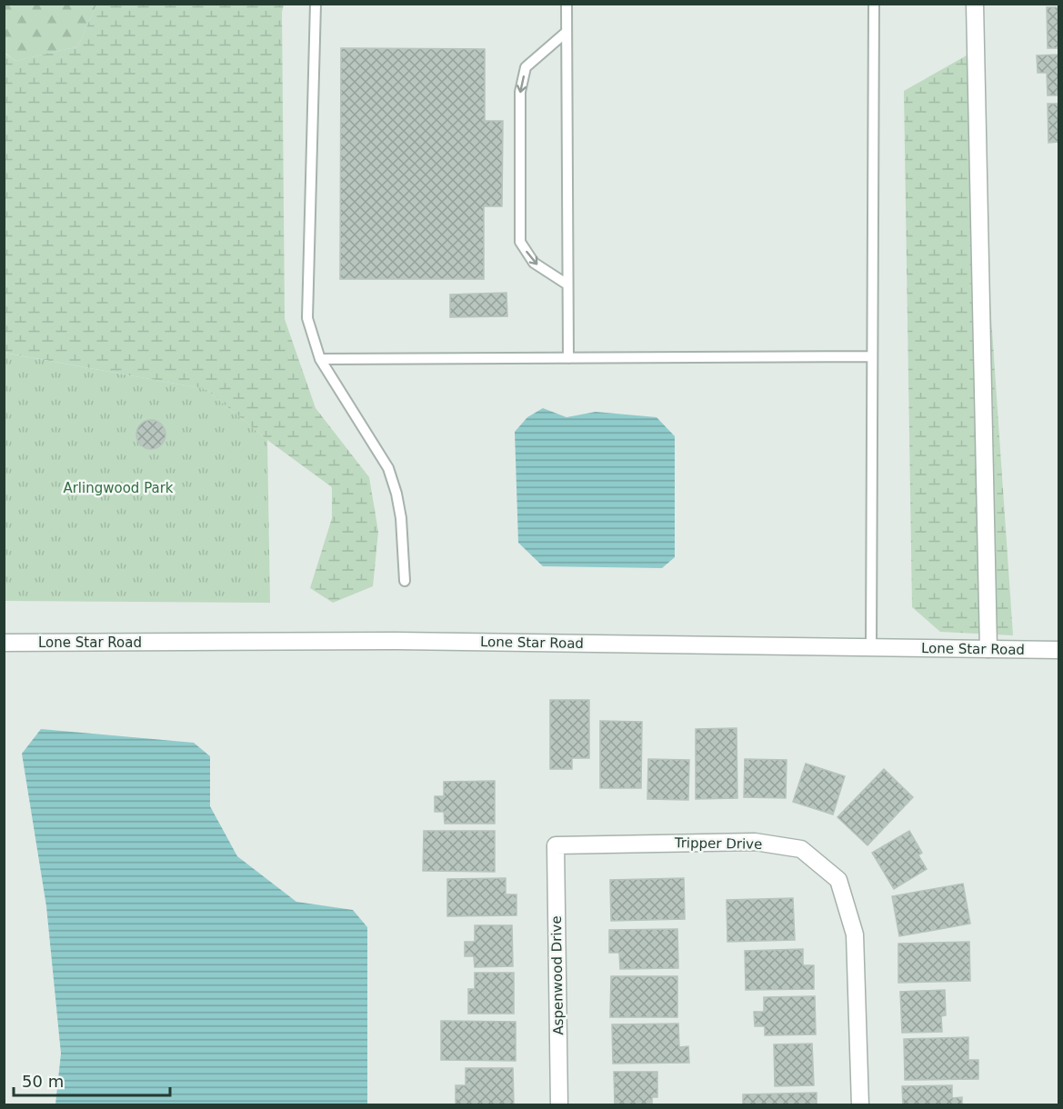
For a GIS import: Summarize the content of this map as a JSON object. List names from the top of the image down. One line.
{"streets":{"street":["Lone Star Road","Tripper Drive","Aspenwood Drive"]},"crossings":[["Tripper Drive","Aspenwood Drive"]],"parks":["Arlingwood Park"],"scale_bar":"50 m"}
